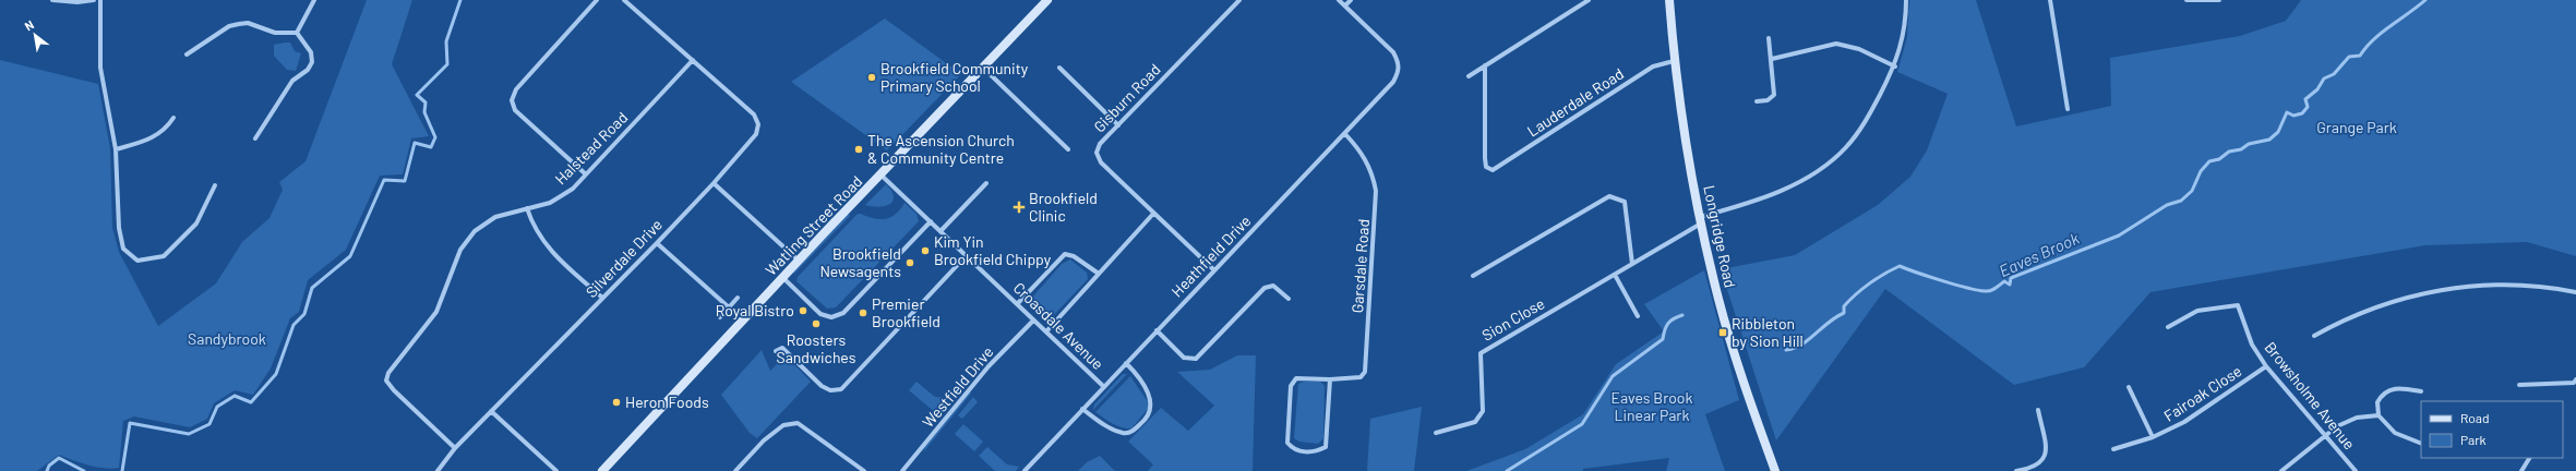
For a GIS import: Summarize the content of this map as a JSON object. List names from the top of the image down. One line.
{"streets":{"street":["Gisburn Road","Lauderdale Road","Halstead Road","Watling Street Road","Longridge Road","Heathfield Drive","Silverdale Drive","Garsdale Road","Sion Close","Croasdale Avenue","Westfield Drive","Fairoak Close","Browsholme Avenue"]},"crossings":[["Gisburn Road","Heathfield Drive"],["Lauderdale Road","Longridge Road"],["Halstead Road","Silverdale Drive"],["Watling Street Road","Croasdale Avenue"],["Longridge Road","Sion Close"],["Heathfield Drive","Garsdale Road"],["Heathfield Drive","Croasdale Avenue"],["Croasdale Avenue","Westfield Drive"],["Fairoak Close","Browsholme Avenue"]],"water":["Eaves Brook"],"parks":["Grange Park","Sandybrook","Eaves Brook Linear Park"],"places":{"other":["Brookfield Community Primary School","The Ascension Church & Community Centre","Kim Yin Brookfield Chippy","Brookfield Newsagents","Royal Bistro","Premier Brookfield","Roosters Sandwiches","Heron Foods"],"health":["Brookfield Clinic"],"transit":["Ribbleton by Sion Hill"]},"legend":["Road","Park"],"north":"top left"}
